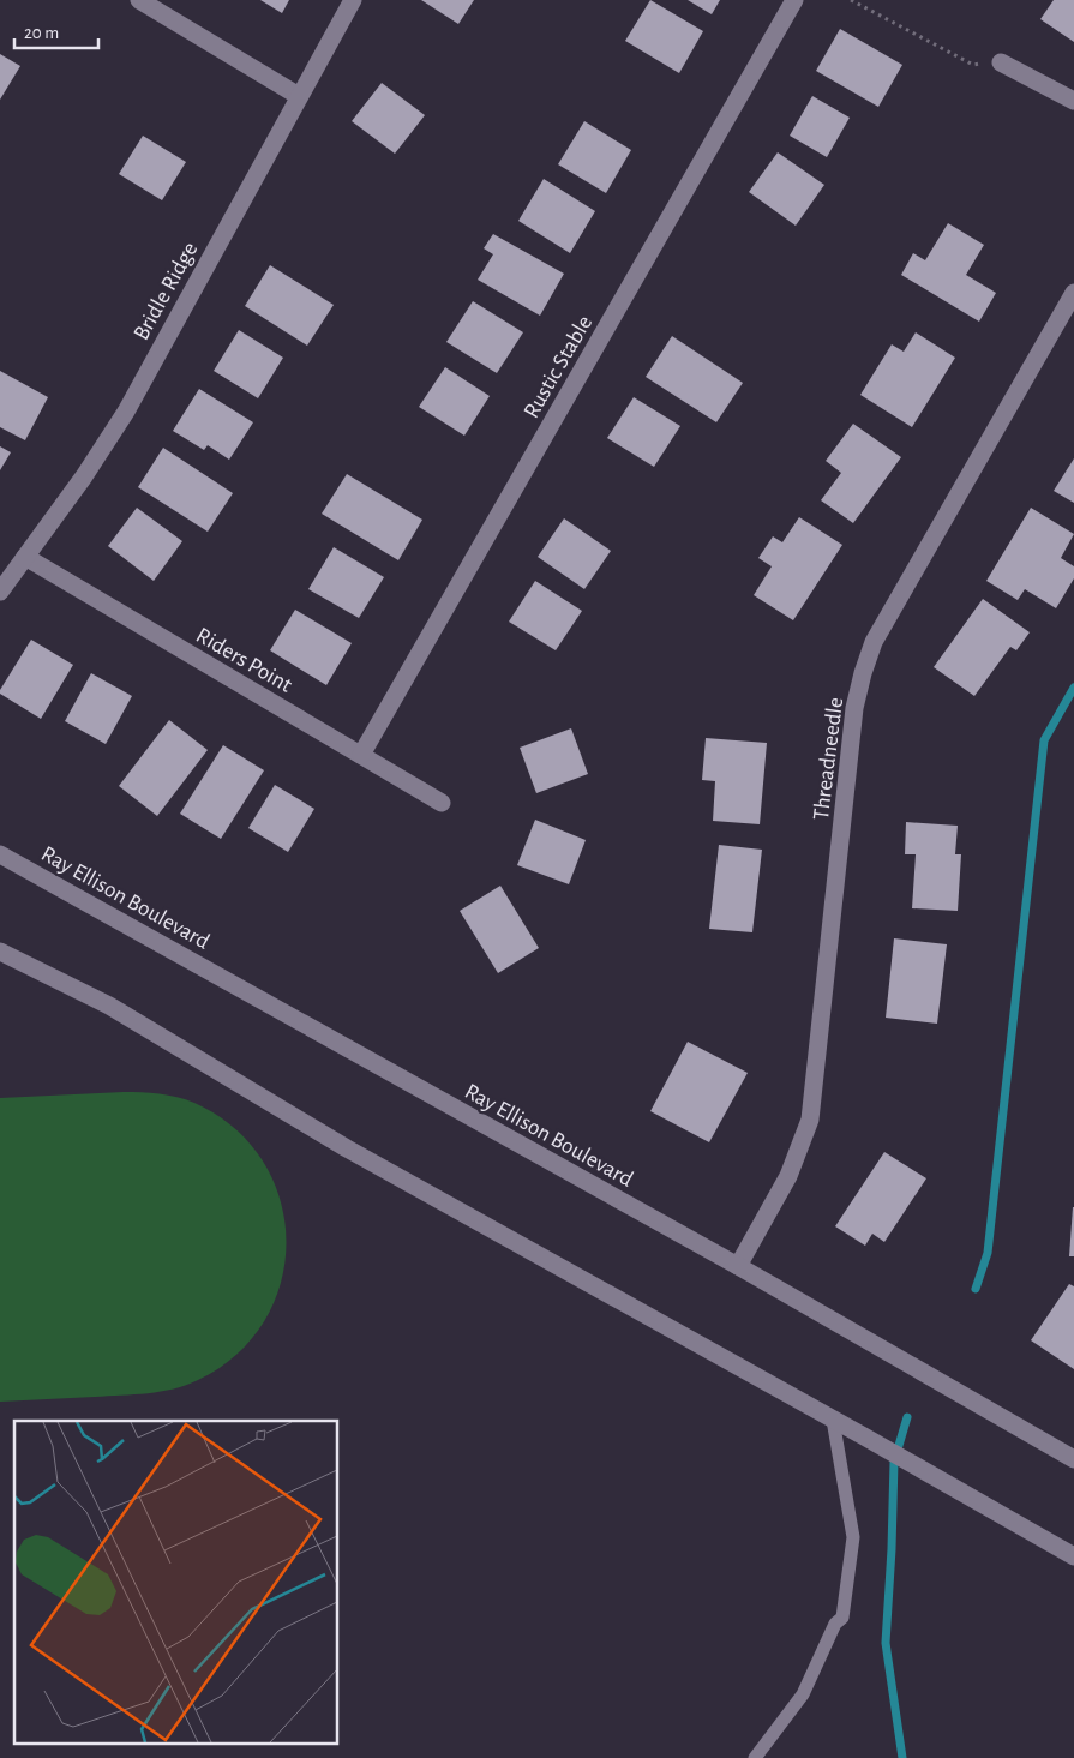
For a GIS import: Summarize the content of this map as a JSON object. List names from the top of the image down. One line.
{"streets":{"street":["Bridle Ridge","Rustic Stable","Riders Point","Threadneedle","Ray Ellison Boulevard"]},"crossings":[["Bridle Ridge","Riders Point"],["Rustic Stable","Riders Point"],["Threadneedle","Ray Ellison Boulevard"]],"scale_bar":"20 m"}
